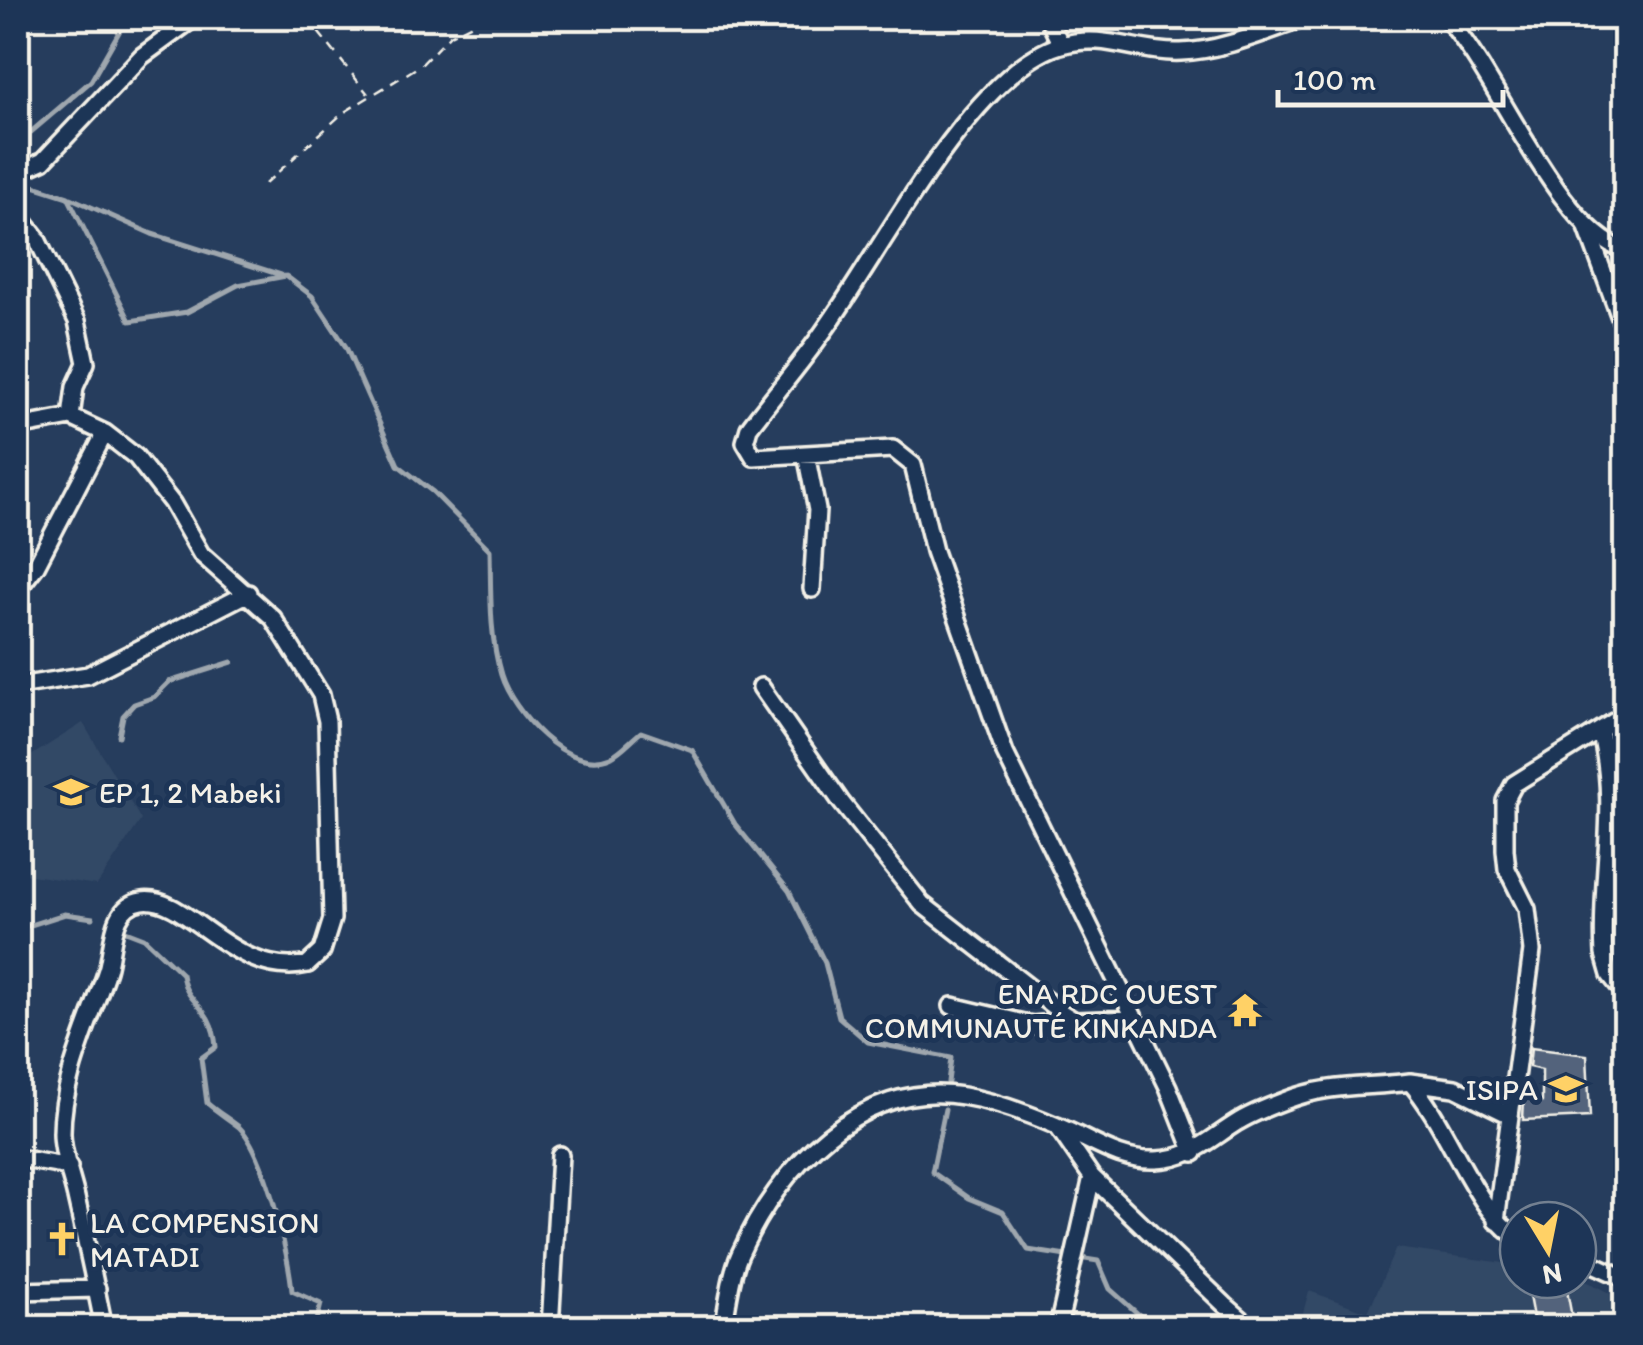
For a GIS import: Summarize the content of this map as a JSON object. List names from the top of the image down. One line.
{"places":{"school or university":["EP 1, 2 Mabeki","ISIPA"],"temple":["ENA RDC OUEST COMMUNAUTÉ KINKANDA"],"church":["LA COMPENSION MATADI"]},"scale_bar":"100 m","north":"bottom"}
